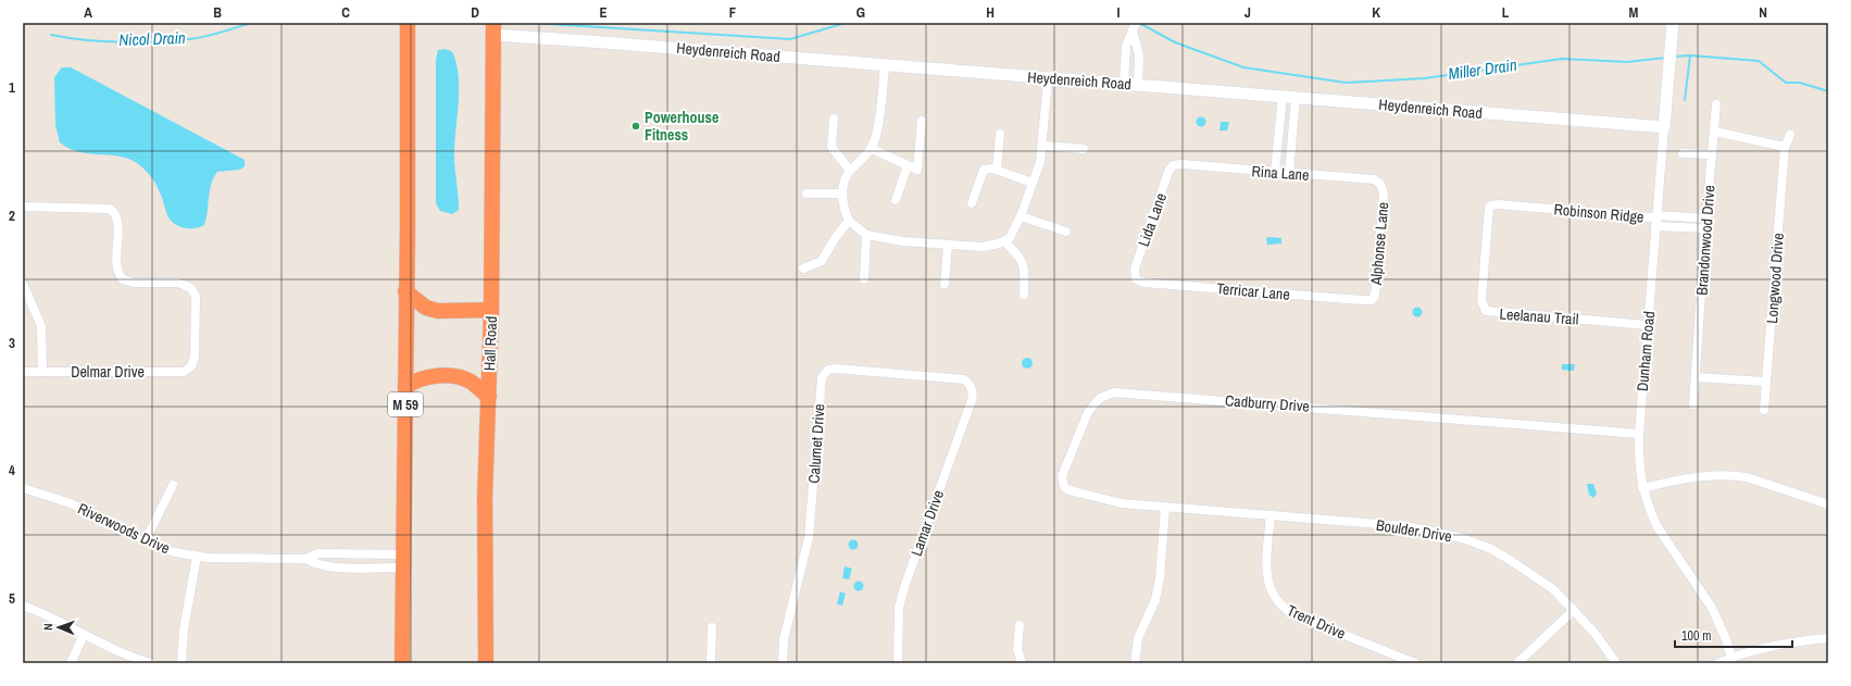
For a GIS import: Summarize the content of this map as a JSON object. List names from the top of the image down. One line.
{"streets":{"highway":["Hall Road","M 59"],"street":["Heydenreich Road","Rina Lane","Robinson Ridge","Lida Lane","Brandonwood Drive","Alphonse Lane","Longwood Drive","Terricar Lane","Leelanau Trail","Dunham Road","Delmar Drive","Cadburry Drive","Calumet Drive","Lamar Drive","Riverwoods Drive","Boulder Drive","Trent Drive"]},"crossings":[["Heydenreich Road","Hall Road"],["Heydenreich Road","Dunham Road"],["Rina Lane","Lida Lane"],["Rina Lane","Alphonse Lane"],["Robinson Ridge","Brandonwood Drive"],["Robinson Ridge","Leelanau Trail"],["Robinson Ridge","Dunham Road"],["Lida Lane","Terricar Lane"],["Alphonse Lane","Terricar Lane"],["Leelanau Trail","Dunham Road"],["Dunham Road","Cadburry Drive"],["Cadburry Drive","Boulder Drive"],["M 59","Riverwoods Drive"],["Calumet Drive","Lamar Drive"],["Boulder Drive","Trent Drive"]],"water":["Nicol Drain","Miller Drain"],"places":["Powerhouse Fitness"],"scale_bar":"100 m","north":"left","grid":{"columns":["A","B","C","D","E","F","G","H","I","J","K","L","M","N"],"rows":["1","2","3","4","5"]}}
